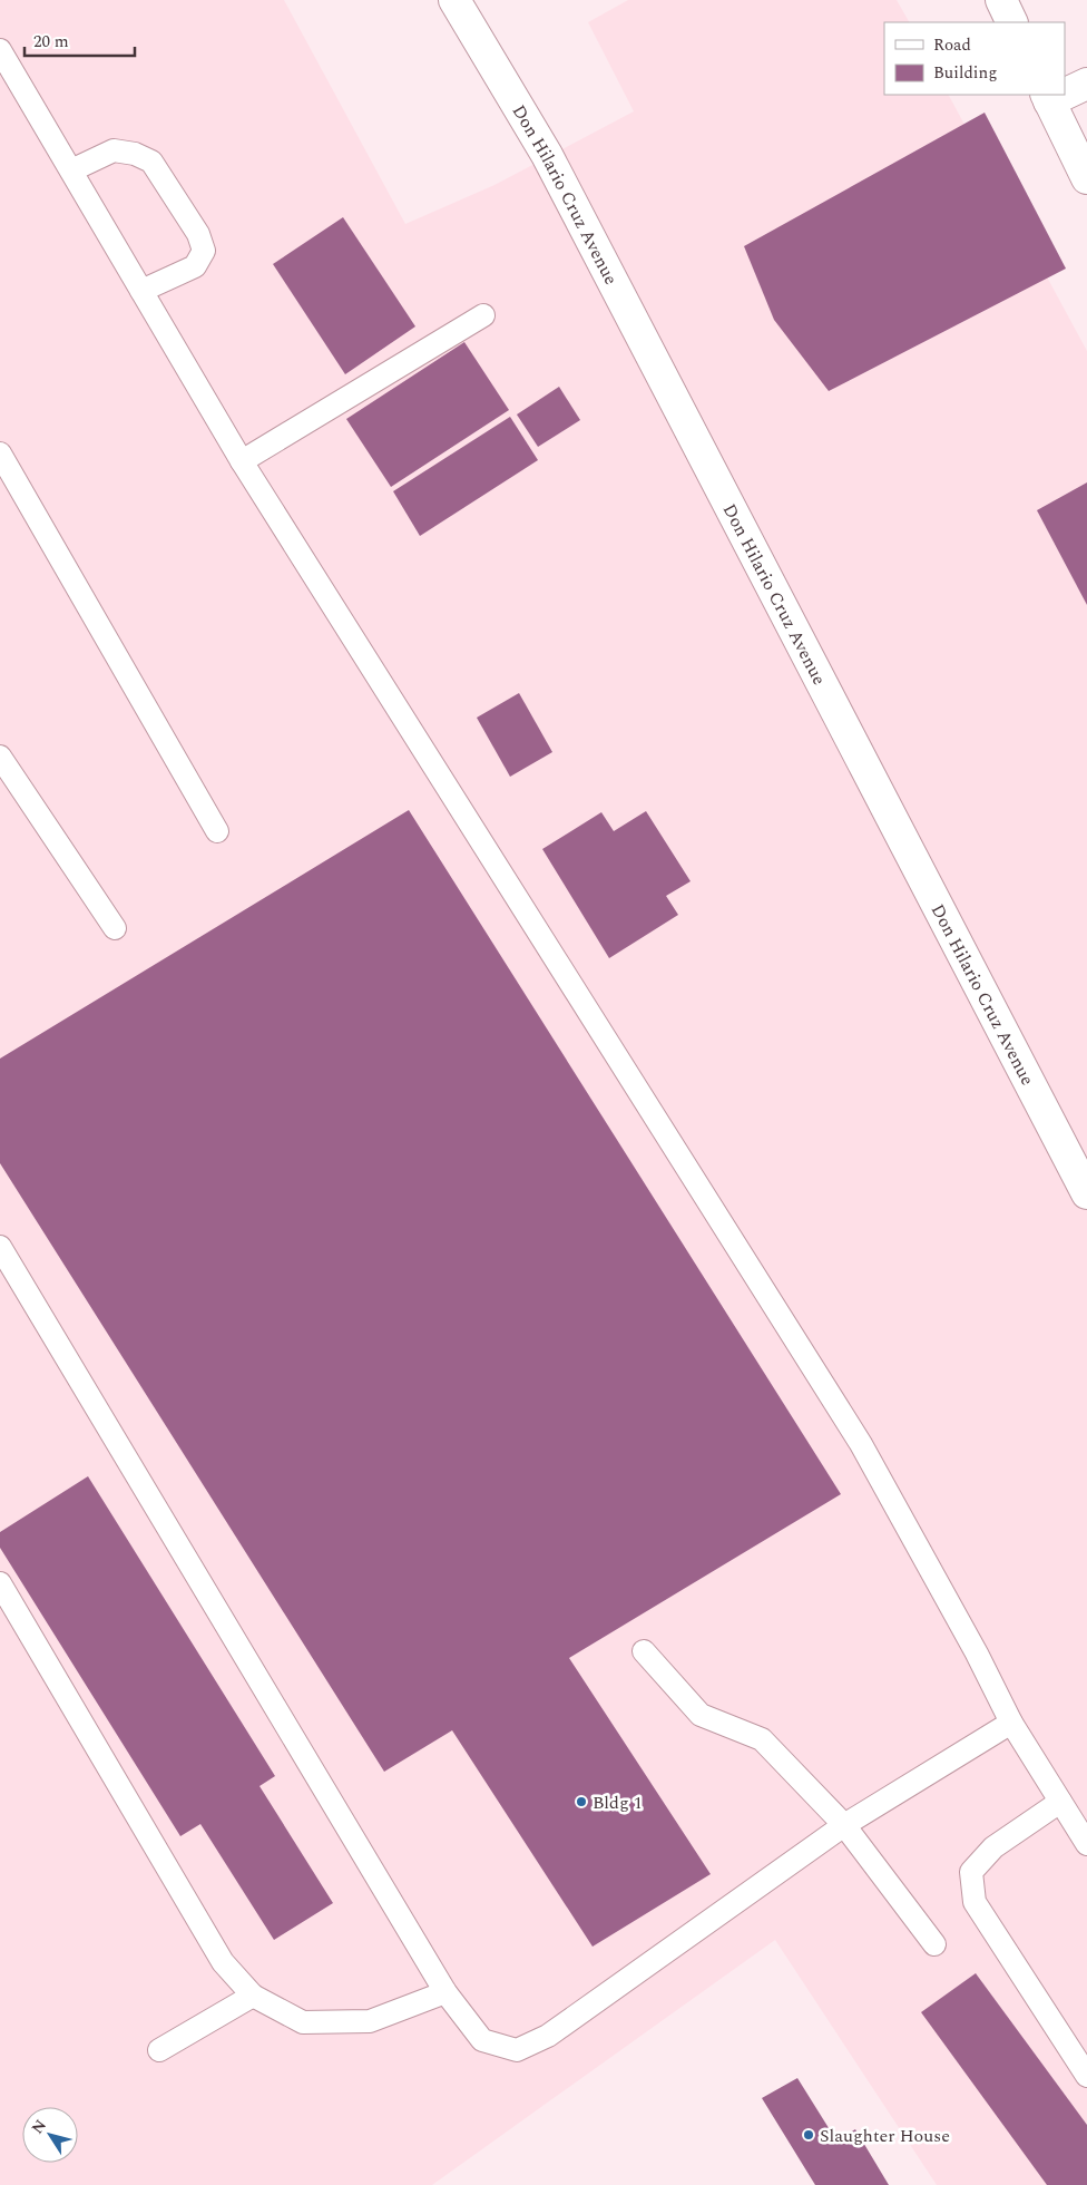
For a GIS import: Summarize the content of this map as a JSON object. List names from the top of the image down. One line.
{"streets":{"street":["Don Hilario Cruz Avenue"]},"places":["Bldg 1","Slaughter House"],"legend":["Road","Building"],"scale_bar":"20 m","north":"top left"}
